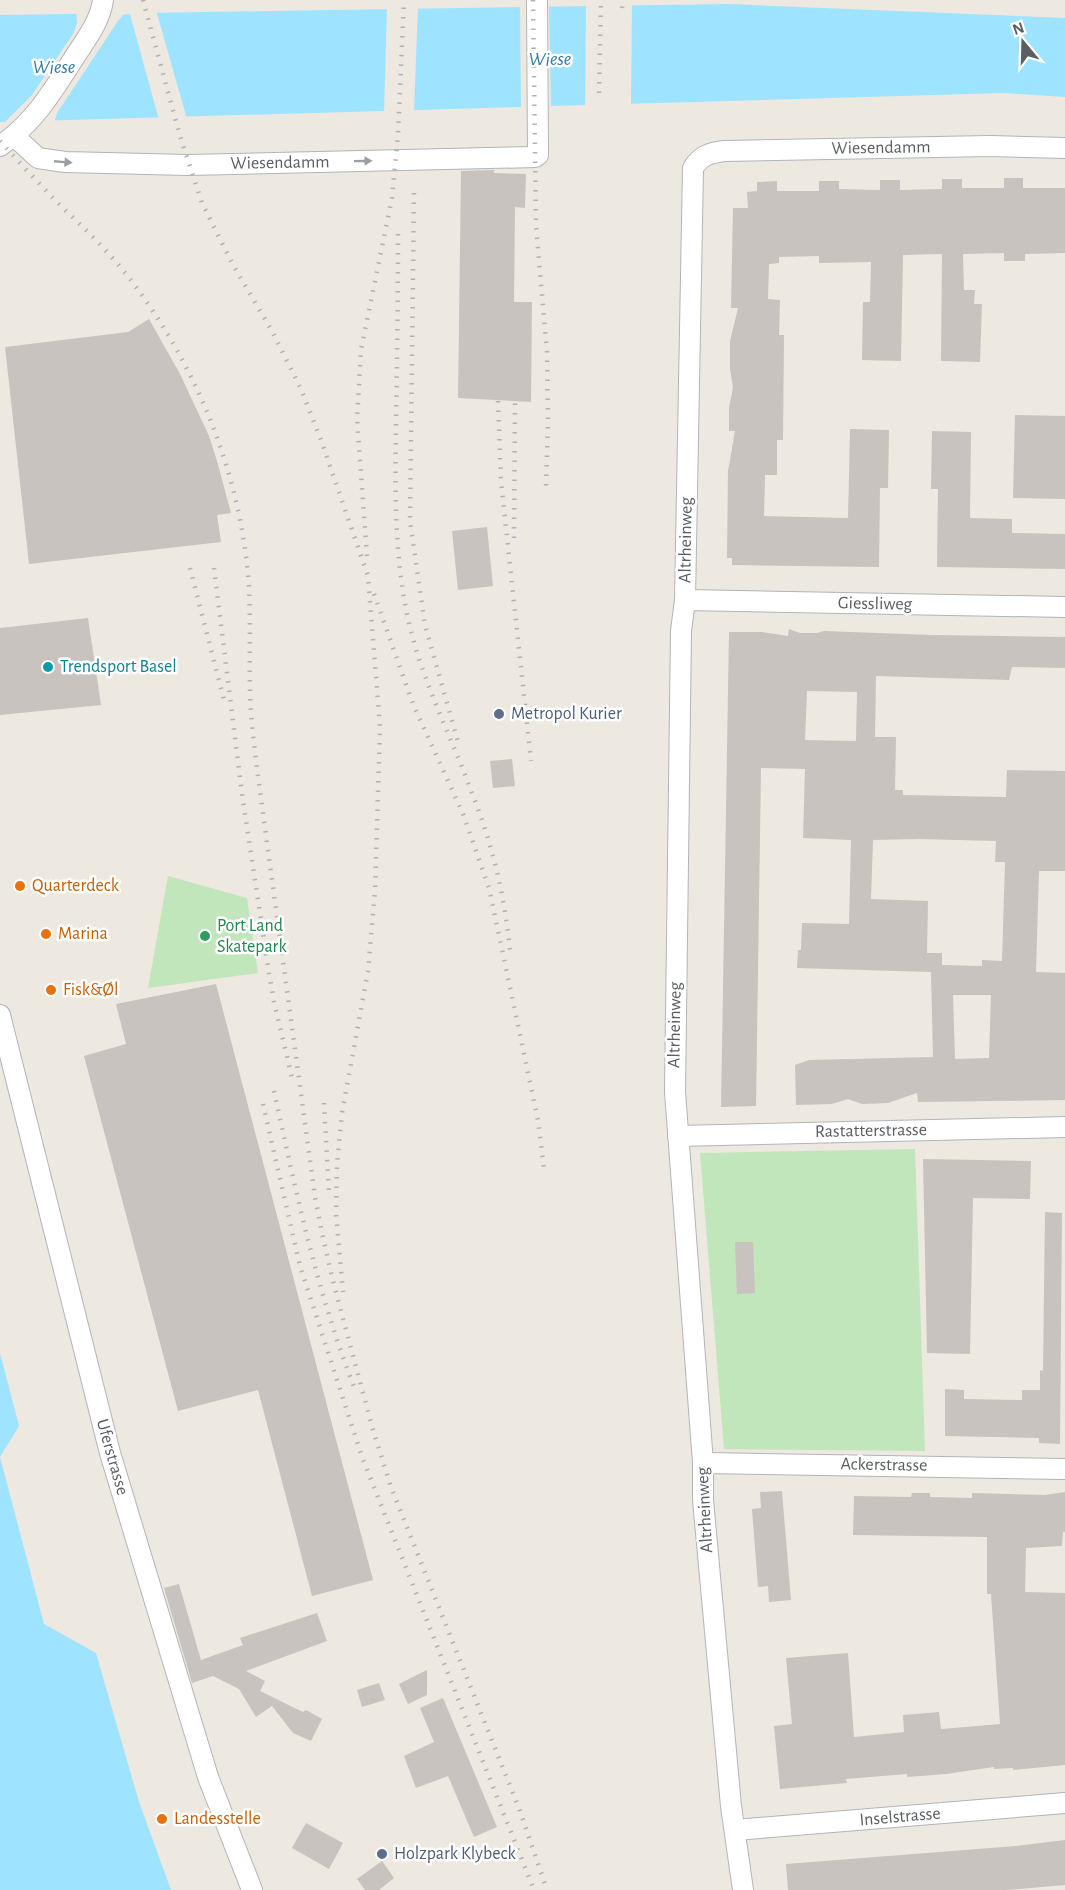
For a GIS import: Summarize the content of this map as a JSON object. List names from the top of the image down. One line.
{"streets":{"street":["Wiesendamm","Altrheinweg","Giessliweg","Rastatterstrasse","Uferstrasse","Ackerstrasse","Inselstrasse"]},"crossings":[["Wiesendamm","Altrheinweg"],["Altrheinweg","Giessliweg"],["Altrheinweg","Rastatterstrasse"],["Altrheinweg","Ackerstrasse"],["Altrheinweg","Inselstrasse"]],"water":["Wiese"],"places":["Trendsport Basel","Metropol Kurier","Quarterdeck","Marina","Port Land Skatepark","Fisk&Øl","Landesstelle","Holzpark Klybeck"],"north":"top"}
